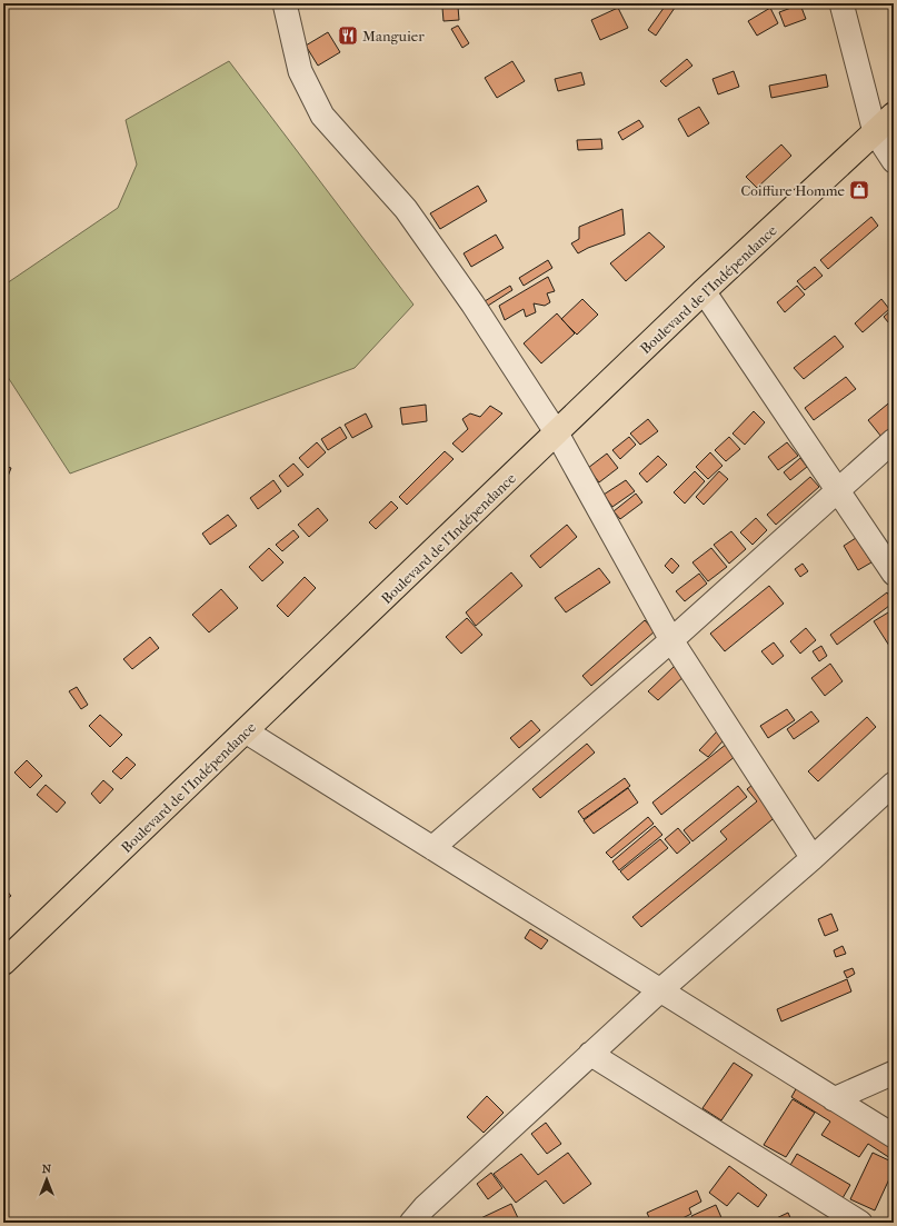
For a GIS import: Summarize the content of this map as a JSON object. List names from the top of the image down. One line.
{"streets":{"highway":["Boulevard de l'Indépendance"]},"places":{"restaurant":["Manguier"],"shop":["Coiffure Homme"]},"north":"top"}
